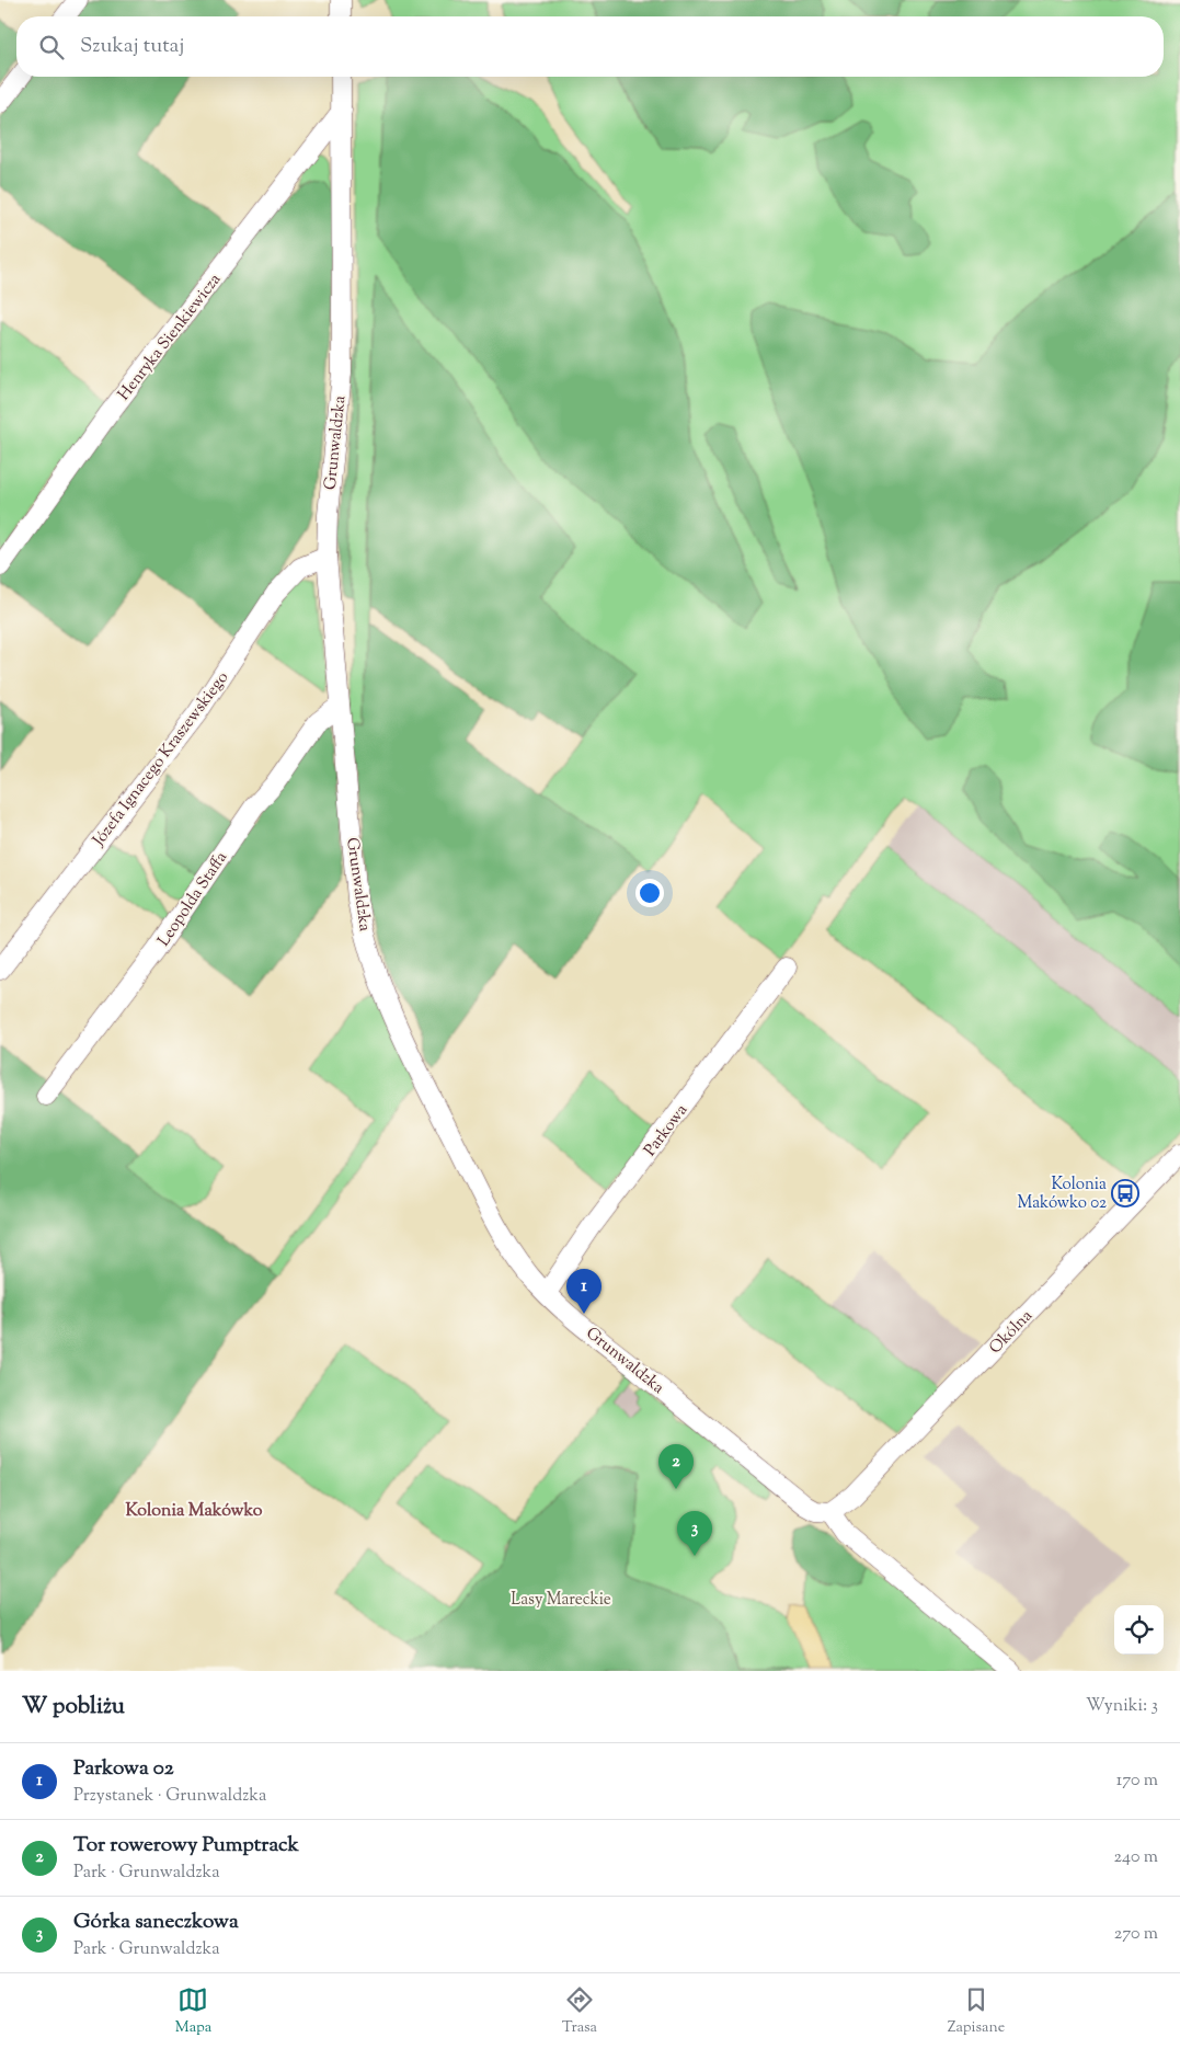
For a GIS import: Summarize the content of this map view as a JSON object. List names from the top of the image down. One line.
{"streets":{"street":["Henryka Sienkiewicza","Grunwaldzka","Józefa Ignacego Kraszewskiego","Leopolda Staffa","Parkowa","Okólna"]},"crossings":[["Henryka Sienkiewicza","Grunwaldzka"],["Grunwaldzka","Józefa Ignacego Kraszewskiego"],["Grunwaldzka","Leopolda Staffa"],["Grunwaldzka","Parkowa"],["Grunwaldzka","Okólna"]],"districts":["Kolonia Makówko"],"parks":["Lasy Mareckie"],"places":{"bus stop":["Kolonia Makówko 02"]},"page":{"search":"Szukaj tutaj","pins":["1","2","3"],"heading":["W pobliżu","Wyniki: 3"],"list":[{"mark":"1","name":"Parkowa 02","note":"Przystanek · Grunwaldzka","value":"170 m"},{"mark":"2","name":"Tor rowerowy Pumptrack","note":"Park · Grunwaldzka","value":"240 m"},{"mark":"3","name":"Górka saneczkowa","note":"Park · Grunwaldzka","value":"270 m"}],"nav":["Mapa","Trasa","Zapisane"]}}
